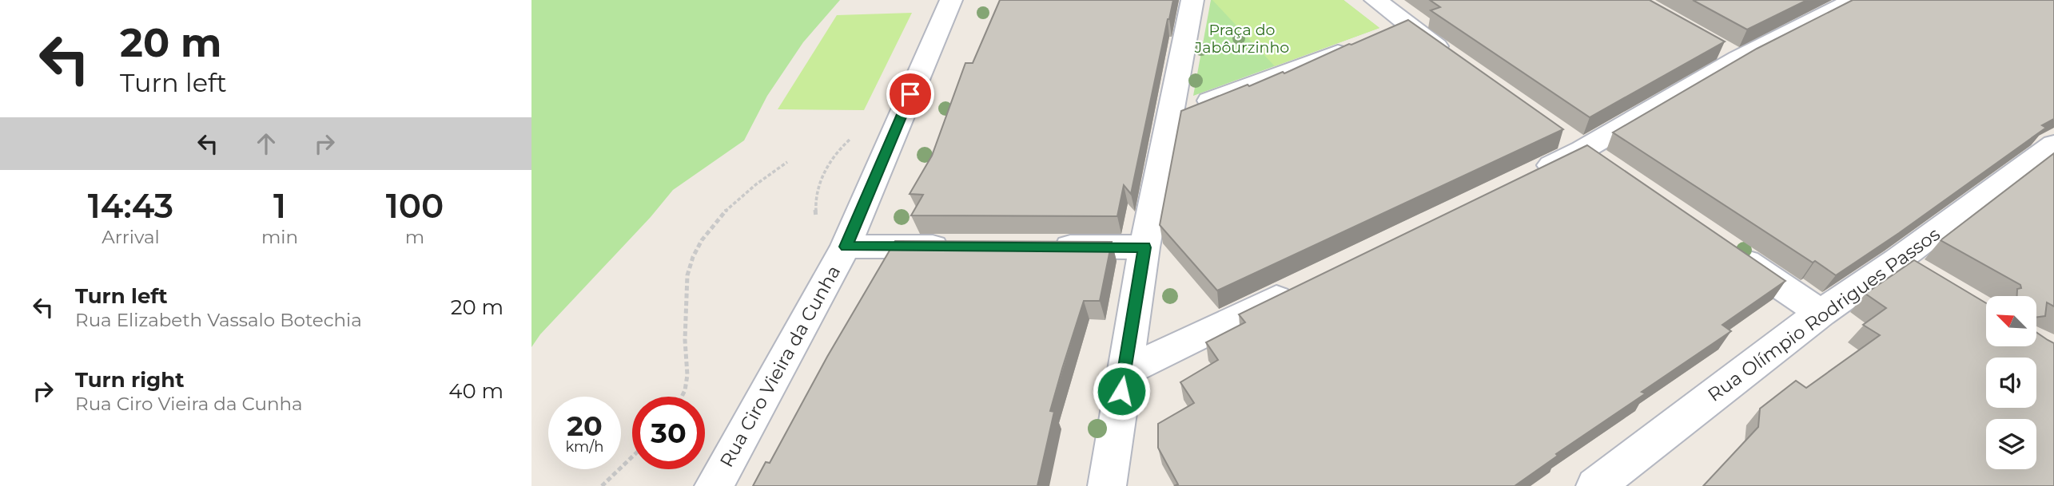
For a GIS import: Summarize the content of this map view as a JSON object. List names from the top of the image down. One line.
{"streets":{"street":["Rua Olímpio Rodrigues Passos","Rua Ciro Vieira da Cunha"]},"parks":["Praça do Jabôurzinho"],"north":"top left","page":{"turn":["20 m","Turn left"],"eta":["14:43","Arrival","1","min","100","m"],"list":[{"name":"Turn left","note":"Rua Elizabeth Vassalo Botechia","value":"20 m"},{"name":"Turn right","note":"Rua Ciro Vieira da Cunha","value":"40 m"}],"speed":"20 km/h","limit":"30"}}
